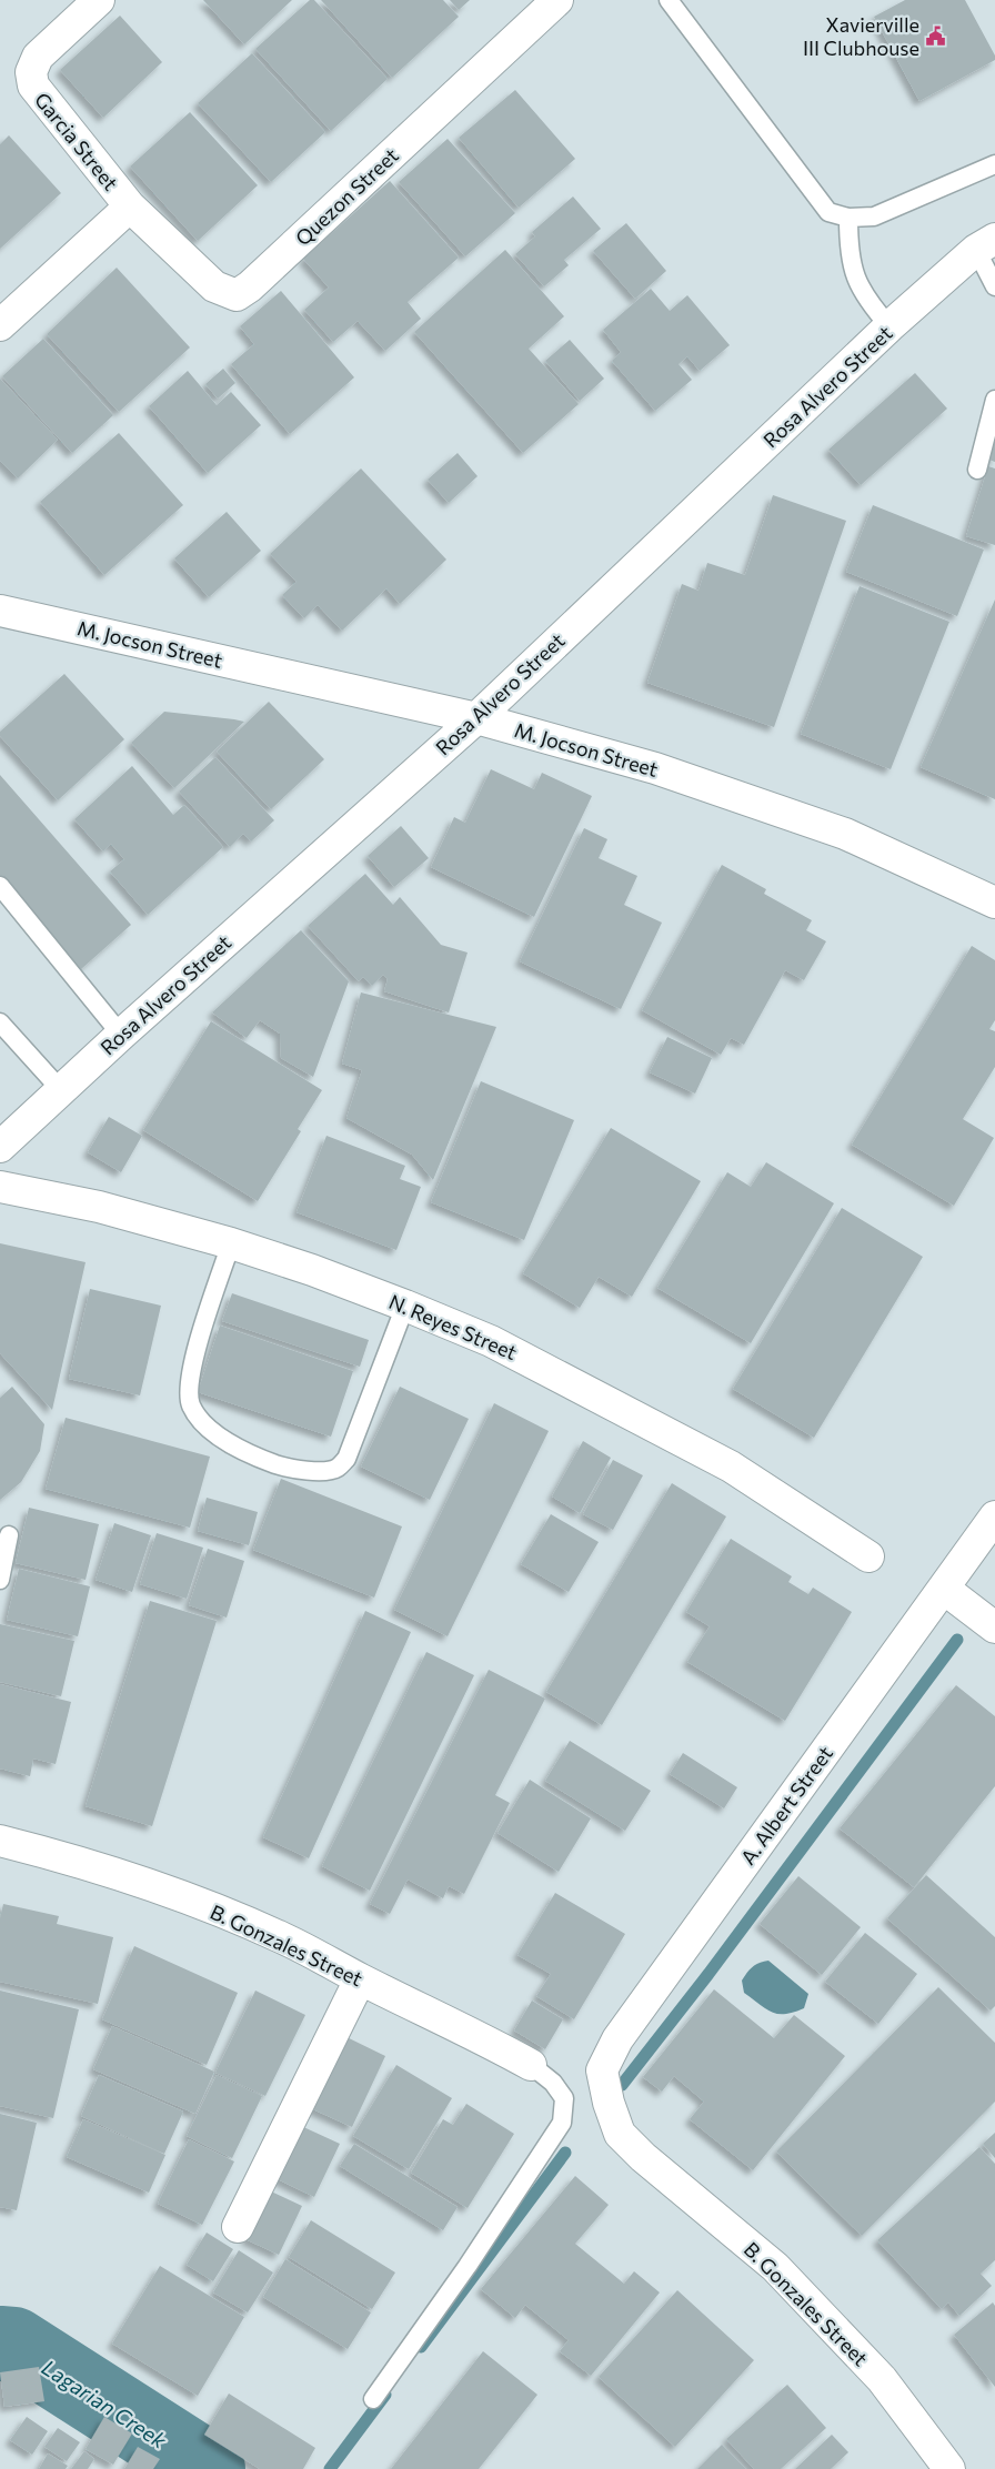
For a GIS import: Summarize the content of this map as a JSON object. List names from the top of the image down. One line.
{"streets":{"street":["Garcia Street","Quezon Street","Rosa Alvero Street","M. Jocson Street","N. Reyes Street","A. Albert Street","B. Gonzales Street"]},"crossings":[["Garcia Street","Quezon Street"],["Rosa Alvero Street","M. Jocson Street"],["A. Albert Street","B. Gonzales Street"]],"water":["Lagarian Creek"],"places":{"public building":["Xavierville III Clubhouse"]}}
